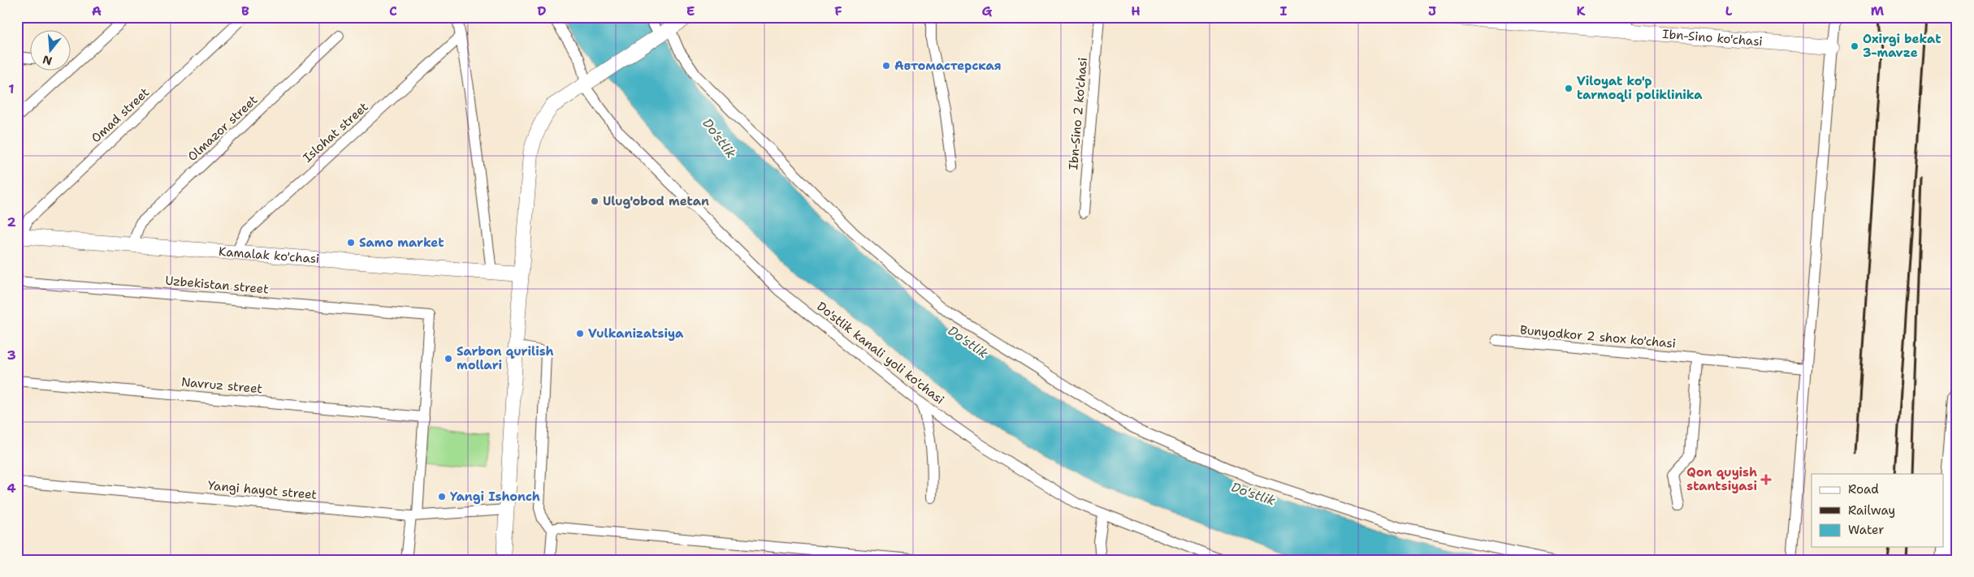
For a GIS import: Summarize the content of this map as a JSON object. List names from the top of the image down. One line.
{"streets":{"main road":["Ibn-Sino ko'chasi","Kamalak ko'chasi"],"street":["Ibn-Sino 2 ko'chasi","Omad street","Olmazor street","Islohat street","Uzbekistan street","Bunyodkor 2 shox ko'chasi","Do'stlik kanali yoli ko'chasi","Navruz street","Yangi hayot street"]},"crossings":[["Omad street","Kamalak ko'chasi"],["Olmazor street","Kamalak ko'chasi"],["Islohat street","Kamalak ko'chasi"],["Uzbekistan street","Navruz street"]],"water":["Do'stlik"],"places":{"other":["Oxirgi bekat 3-mavze","Автомастерская","Viloyat ko'p tarmoqli poliklinika","Ulug'obod metan","Samo market","Vulkanizatsiya","Sarbon qurilish mollari","Yangi Ishonch"],"health":["Qon quyish stantsiyasi"]},"legend":["Road","Railway","Water"],"north":"bottom","grid":{"columns":["A","B","C","D","E","F","G","H","I","J","K","L","M"],"rows":["1","2","3","4"]}}
